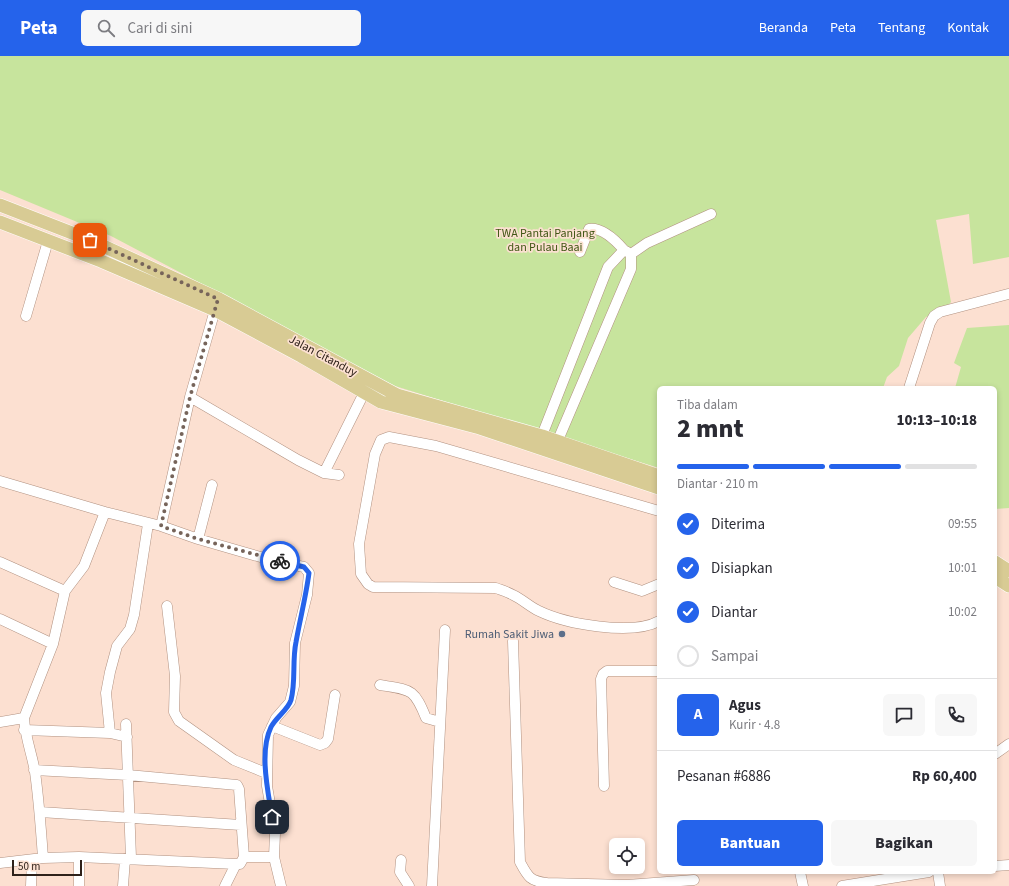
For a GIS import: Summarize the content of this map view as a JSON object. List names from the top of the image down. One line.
{"streets":{"main road":["Jalan Citanduy"]},"parks":["TWA Pantai Panjang dan Pulau Baai"],"places":["Rumah Sakit Jiwa"],"scale_bar":"50 m","page":{"header":"Peta","search":"Cari di sini","nav":["Beranda","Peta","Tentang","Kontak"],"heading":["2 mnt","Tiba dalam","10:13–10:18"],"panel":["Agus","Kurir · 4.8","Pesanan #6886","Rp 60,400"],"bar":"Diantar · 210 m","list":[["Diterima","09:55"],["Disiapkan","10:01"],["Diantar","10:02"],"Sampai"],"round":"A","buttons":["Bantuan","Bagikan"],"scale":"50 m"}}
